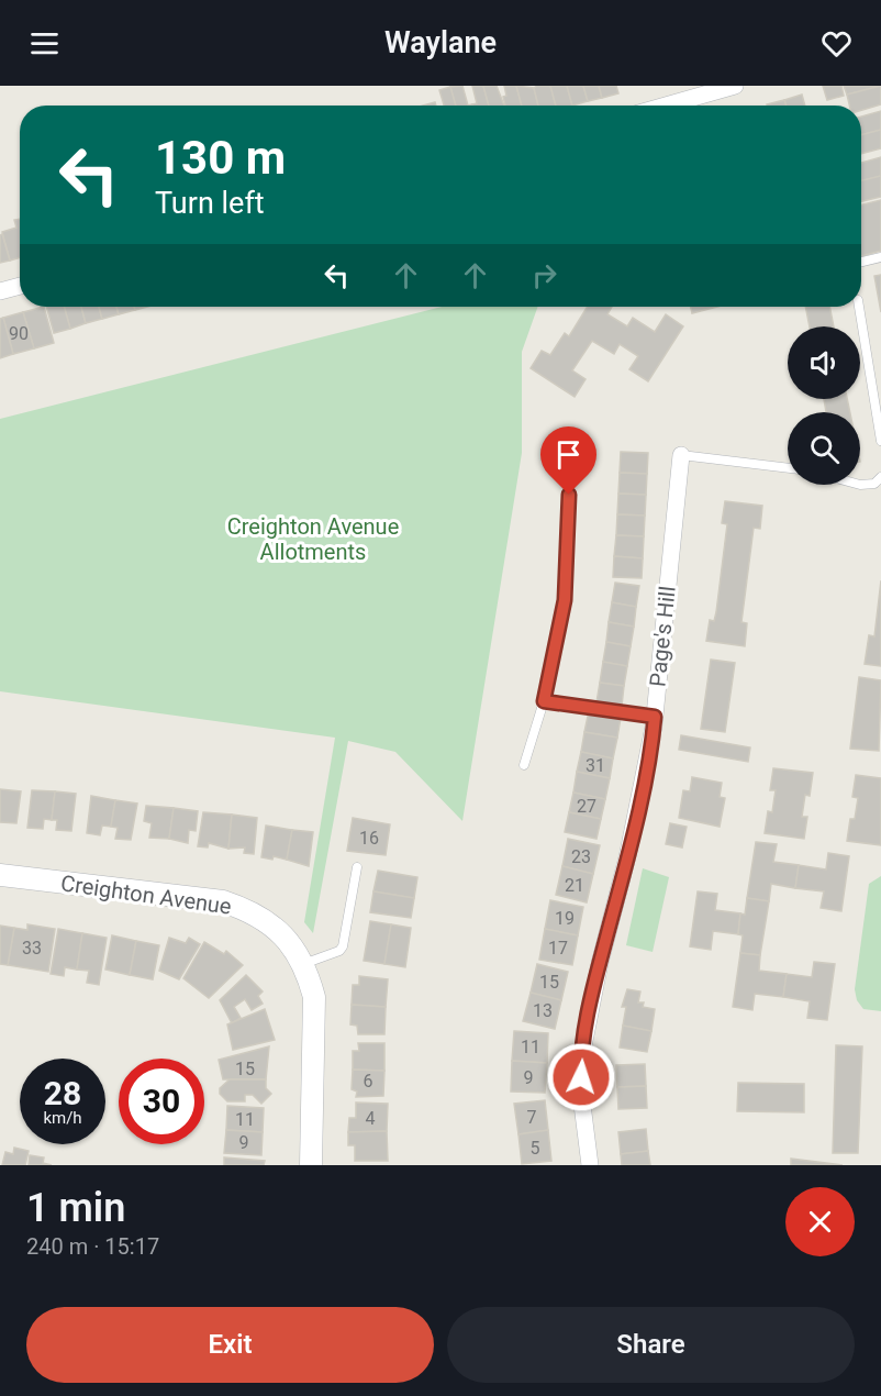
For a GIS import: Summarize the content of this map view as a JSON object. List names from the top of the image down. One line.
{"streets":{"street":["Page's Hill","Creighton Avenue"]},"parks":["Creighton Avenue Allotments"],"house_numbers":["90","31","27","16","23","21","19","33","17","15","13","11","15","9","6","7","4","11","9","5"],"page":{"header":"Waylane","turn":["130 m","Turn left"],"speed":"28 km/h","limit":"30","heading":["1 min","240 m · 15:17"],"buttons":["Exit","Share"]}}
